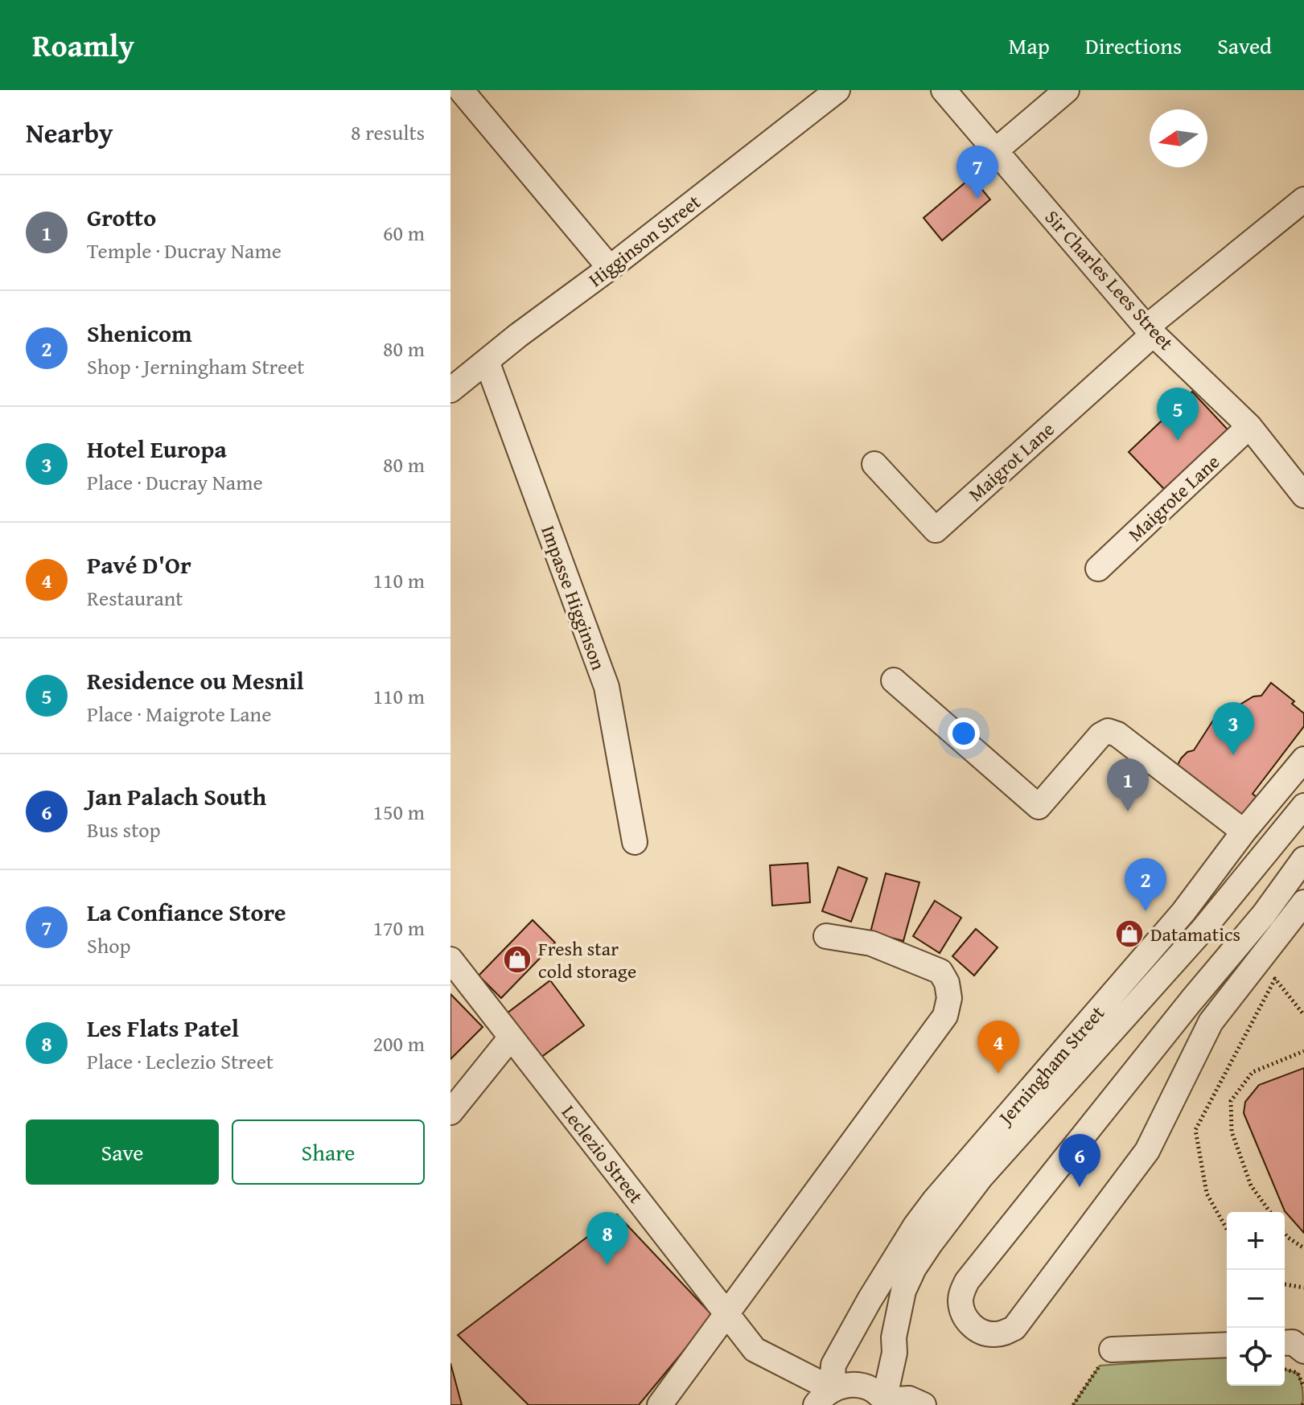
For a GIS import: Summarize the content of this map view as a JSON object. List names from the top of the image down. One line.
{"streets":{"street":["Higginson Street","Sir Charles Lees Street","Maigrot Lane","Maigrote Lane","Impasse Higginson","Jerningham Street","Leclezio Street"]},"crossings":[["Higginson Street","Impasse Higginson"],["Sir Charles Lees Street","Maigrot Lane"],["Sir Charles Lees Street","Maigrote Lane"],["Jerningham Street","Leclezio Street"]],"places":{"shop":["Datamatics","Fresh star cold storage"]},"north":"left","page":{"header":"Roamly","nav":["Map","Directions","Saved"],"heading":["Nearby","8 results"],"pins":["7","5","3","1","2","4","6","8"],"list":[{"mark":"1","name":"Grotto","note":"Temple · Ducray Name","value":"60 m"},{"mark":"2","name":"Shenicom","note":"Shop · Jerningham Street","value":"80 m"},{"mark":"3","name":"Hotel Europa","note":"Place · Ducray Name","value":"80 m"},{"mark":"4","name":"Pavé D'Or","note":"Restaurant","value":"110 m"},{"mark":"5","name":"Residence ou Mesnil","note":"Place · Maigrote Lane","value":"110 m"},{"mark":"6","name":"Jan Palach South","note":"Bus stop","value":"150 m"},{"mark":"7","name":"La Confiance Store","note":"Shop","value":"170 m"},{"mark":"8","name":"Les Flats Patel","note":"Place · Leclezio Street","value":"200 m"}],"buttons":["Save","Share"],"map_buttons":["+","−"]}}
